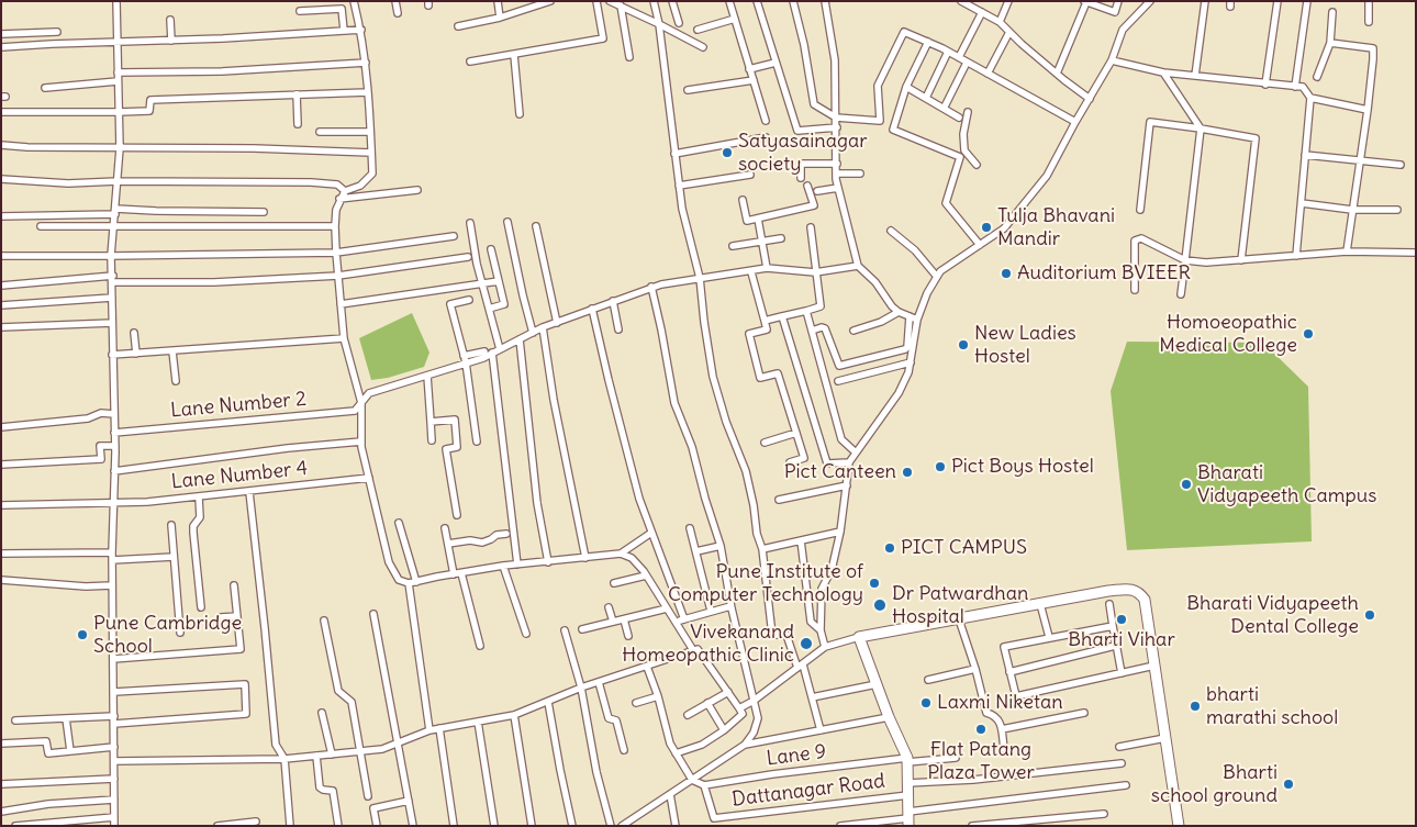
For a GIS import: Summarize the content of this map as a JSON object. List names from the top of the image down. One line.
{"streets":{"street":["Lane Number 2","Lane Number 4","Lane 9","Dattanagar Road"]},"crossings":[["Lane 9","Dattanagar Road"]],"places":["Satyasainagar society","Tulja Bhavani Mandir","Auditorium BVIEER","Homoeopathic Medical College","New Ladies Hostel","Pict Boys Hostel","Pict Canteen","Bharati Vidyapeeth Campus","PICT CAMPUS","Pune Institute of Computer Technology","Dr Patwardhan Hospital","Bharati Vidyapeeth Dental College","Bharti Vihar","Pune Cambridge School","Vivekanand Homeopathic Clinic","Laxmi Niketan","bharti marathi school","Flat Patang Plaza Tower","Bharti school ground"]}
